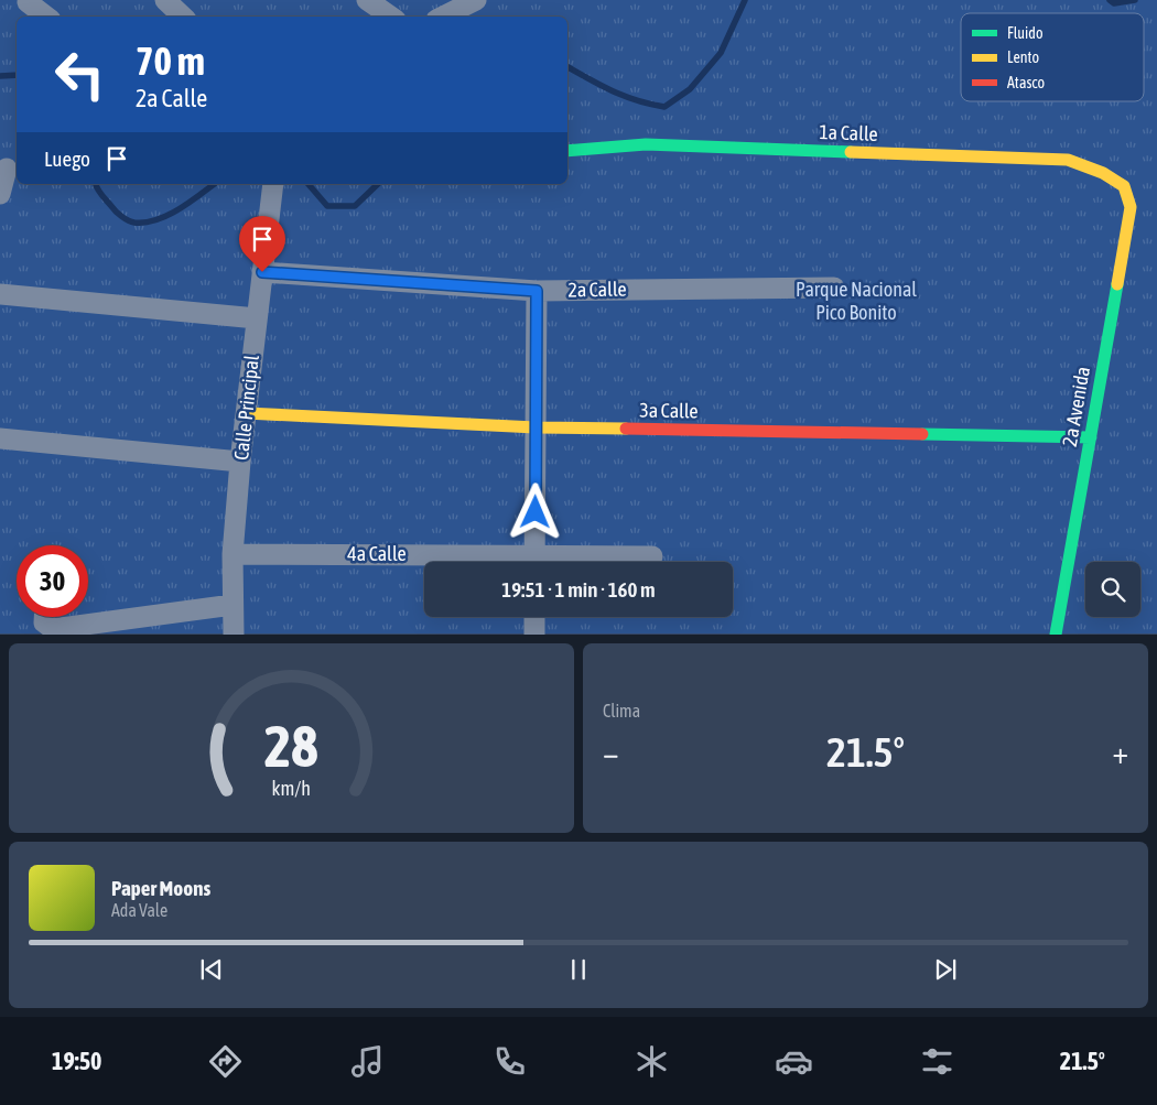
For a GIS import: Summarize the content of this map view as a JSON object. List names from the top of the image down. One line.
{"streets":{"street":["1a Calle","2a Calle","2a Avenida","Calle Principal","3a Calle","4a Calle"]},"crossings":[["1a Calle","2a Avenida"],["2a Calle","Calle Principal"],["2a Avenida","3a Calle"],["Calle Principal","3a Calle"],["Calle Principal","4a Calle"]],"parks":["Parque Nacional Pico Bonito"],"legend":["Fluido","Lento","Atasco"],"page":{"turn":["70 m","2a Calle"],"then":"Luego","limit":"30","trip":"19:51 · 1 min · 160 m","tile":"Clima","heat":["−","21.5°","+"],"song":["Paper Moons","Ada Vale"],"tabs":["19:50","21.5°"],"gauge":["28","km/h"]}}
